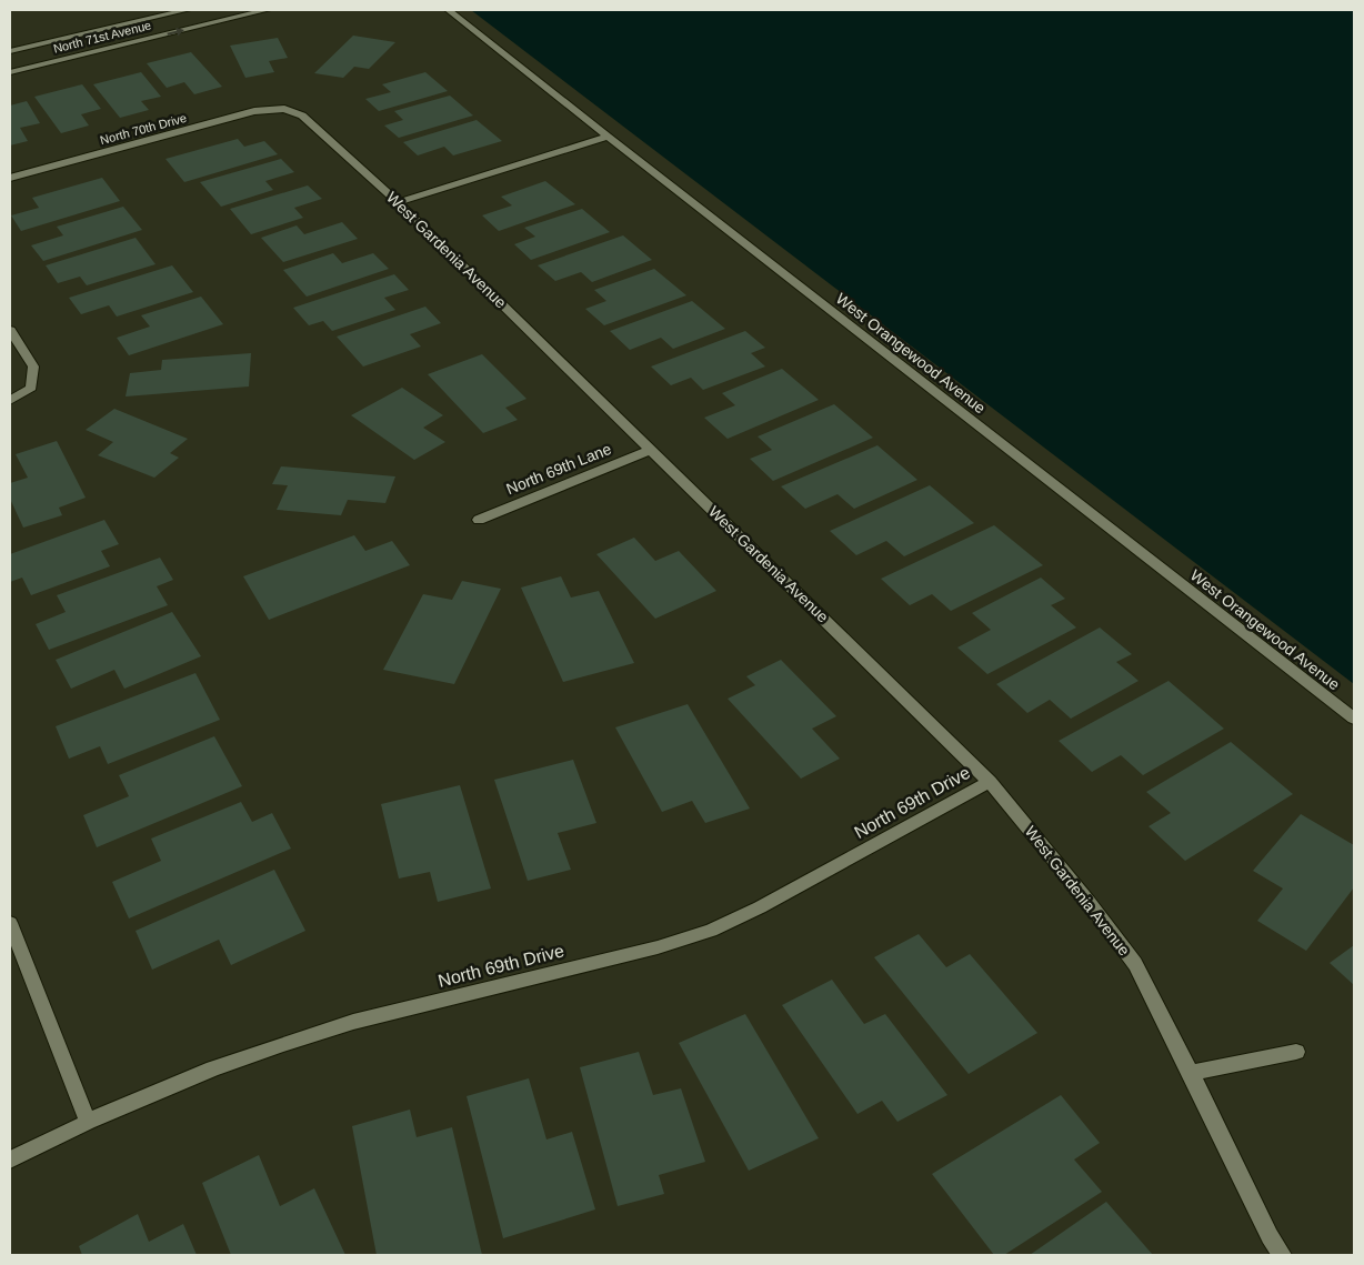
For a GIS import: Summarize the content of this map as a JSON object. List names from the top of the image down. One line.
{"streets":{"street":["North 71st Avenue","North 70th Drive","West Gardenia Avenue","West Orangewood Avenue","North 69th Lane","North 69th Drive"]},"crossings":[["North 70th Drive","West Gardenia Avenue"],["West Gardenia Avenue","North 69th Lane"],["West Gardenia Avenue","North 69th Drive"]]}
